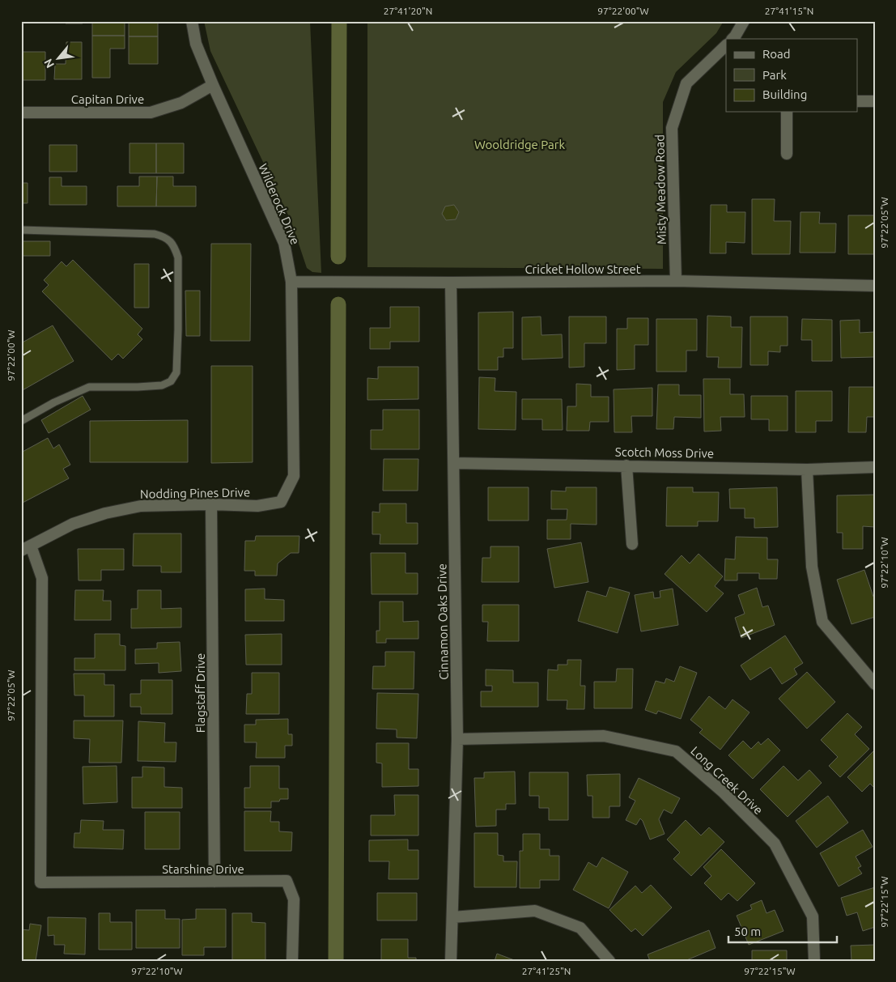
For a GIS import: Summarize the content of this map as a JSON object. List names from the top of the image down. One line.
{"streets":{"street":["Capitan Drive","Misty Meadow Road","Wilderock Drive","Cricket Hollow Street","Scotch Moss Drive","Nodding Pines Drive","Cinnamon Oaks Drive","Flagstaff Drive","Long Creek Drive","Starshine Drive"]},"crossings":[["Capitan Drive","Wilderock Drive"],["Misty Meadow Road","Cricket Hollow Street"],["Wilderock Drive","Cricket Hollow Street"],["Wilderock Drive","Nodding Pines Drive"],["Cricket Hollow Street","Cinnamon Oaks Drive"],["Scotch Moss Drive","Cinnamon Oaks Drive"],["Nodding Pines Drive","Flagstaff Drive"],["Nodding Pines Drive","Starshine Drive"],["Cinnamon Oaks Drive","Long Creek Drive"],["Flagstaff Drive","Starshine Drive"]],"parks":["Wooldridge Park"],"legend":["Road","Park","Building"],"scale_bar":"50 m","north":"bottom left","coordinates":["27°41'20\"N","97°22'00\"W","27°41'15\"N","97°22'05\"W","97°22'10\"W","97°22'15\"W","27°41'25\"N"]}
